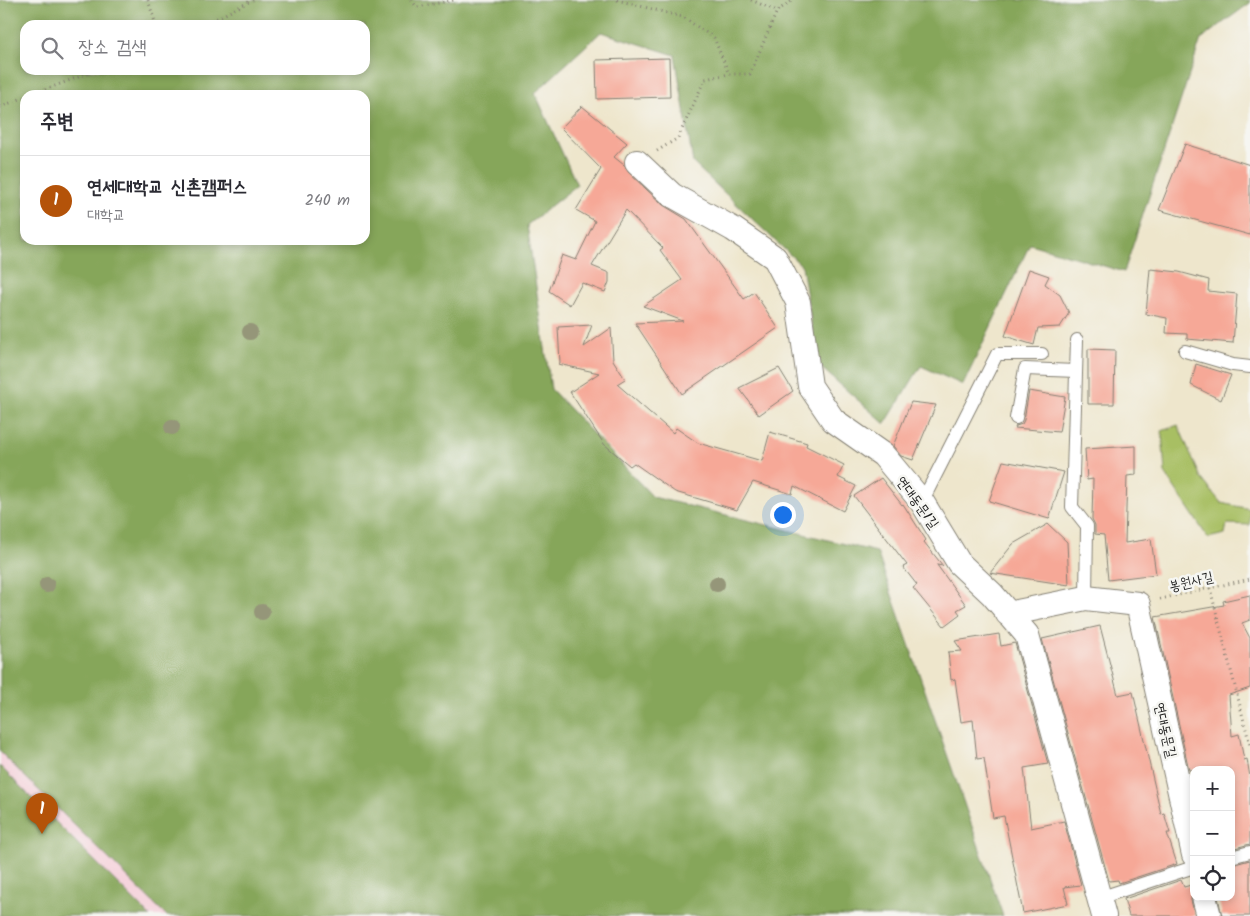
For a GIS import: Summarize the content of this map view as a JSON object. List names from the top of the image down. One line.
{"streets":{"street":["연대동문1길","연대동문길"],"path":["봉원사길"]},"crossings":[["봉원사길","연대동문길"]],"page":{"search":"장소 검색","heading":"주변","list":[{"mark":"1","name":"연세대학교 신촌캠퍼스","note":"대학교","value":"240 m"}],"map_buttons":["+","−"],"pins":"1"}}
